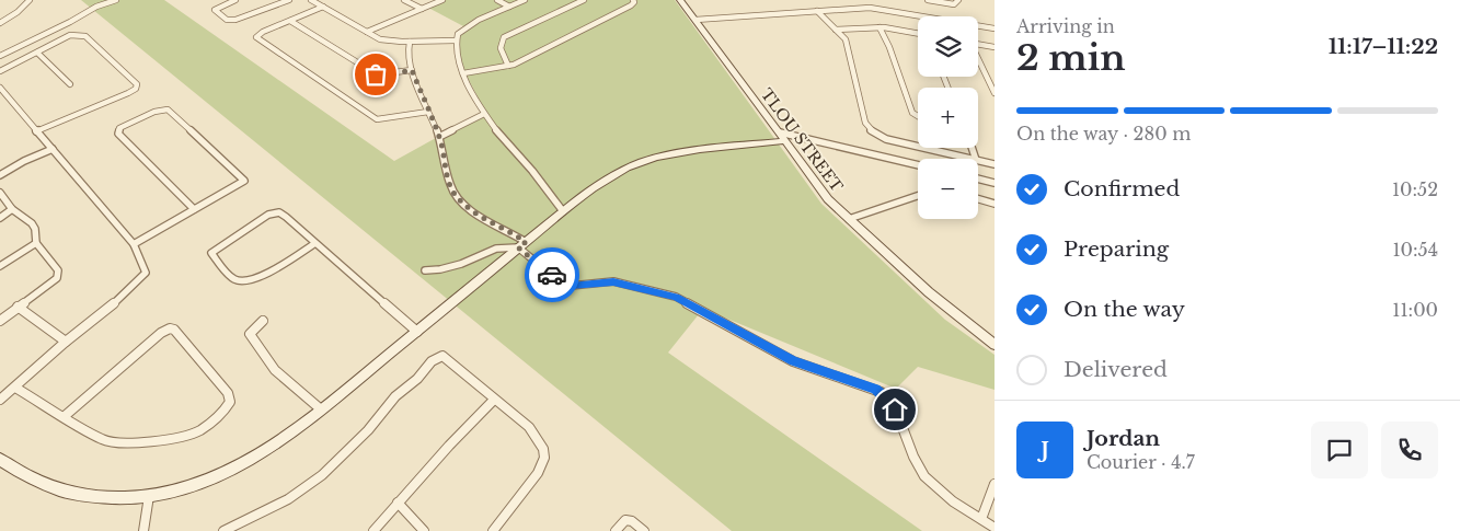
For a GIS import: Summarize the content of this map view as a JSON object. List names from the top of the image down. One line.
{"streets":{"street":["TLOU STREET"]},"page":{"heading":["2 min","Arriving in","11:17–11:22"],"panel":["Jordan","Courier · 4.7"],"map_buttons":["+","−"],"bar":"On the way · 280 m","list":[["Confirmed","10:52"],["Preparing","10:54"],["On the way","11:00"],"Delivered"],"round":"J"}}
